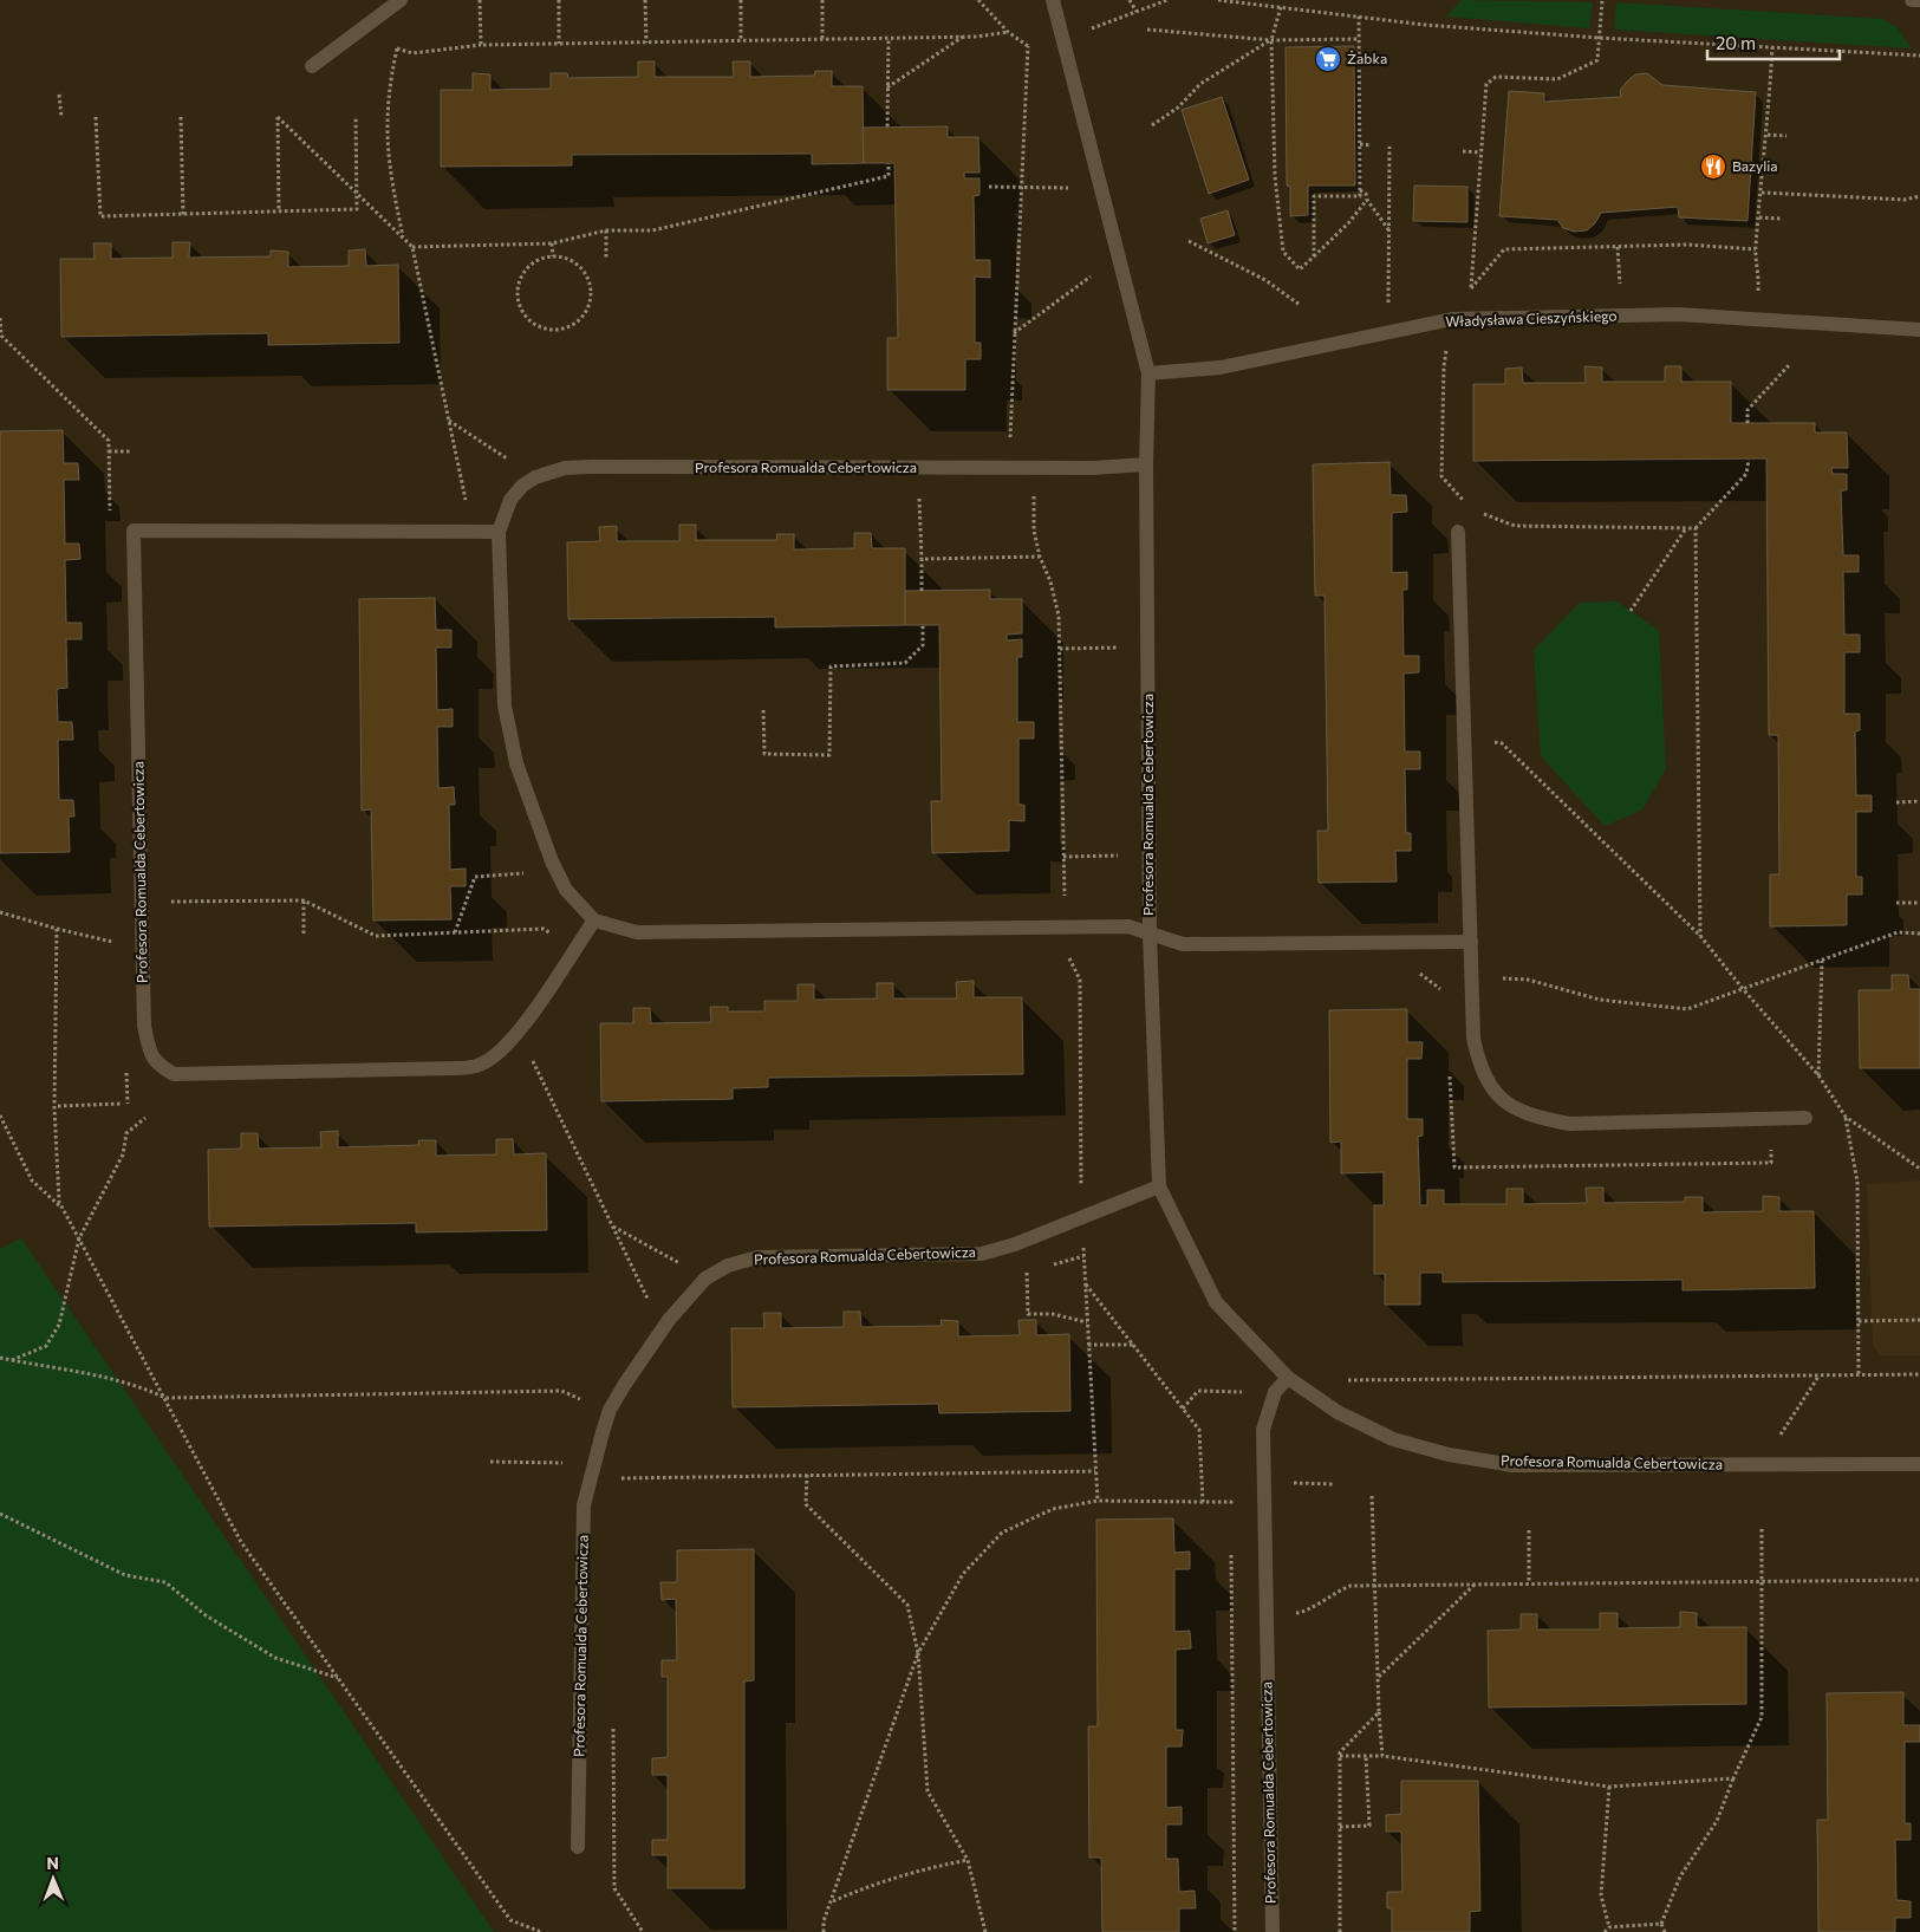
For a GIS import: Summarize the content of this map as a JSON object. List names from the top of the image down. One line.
{"streets":{"street":["Władysława Cieszyńskiego","Profesora Romualda Cebertowicza"]},"crossings":[["Władysława Cieszyńskiego","Profesora Romualda Cebertowicza"]],"places":{"supermarket":["Żabka"],"restaurant":["Bazylia"]},"scale_bar":"20 m","north":"top"}
